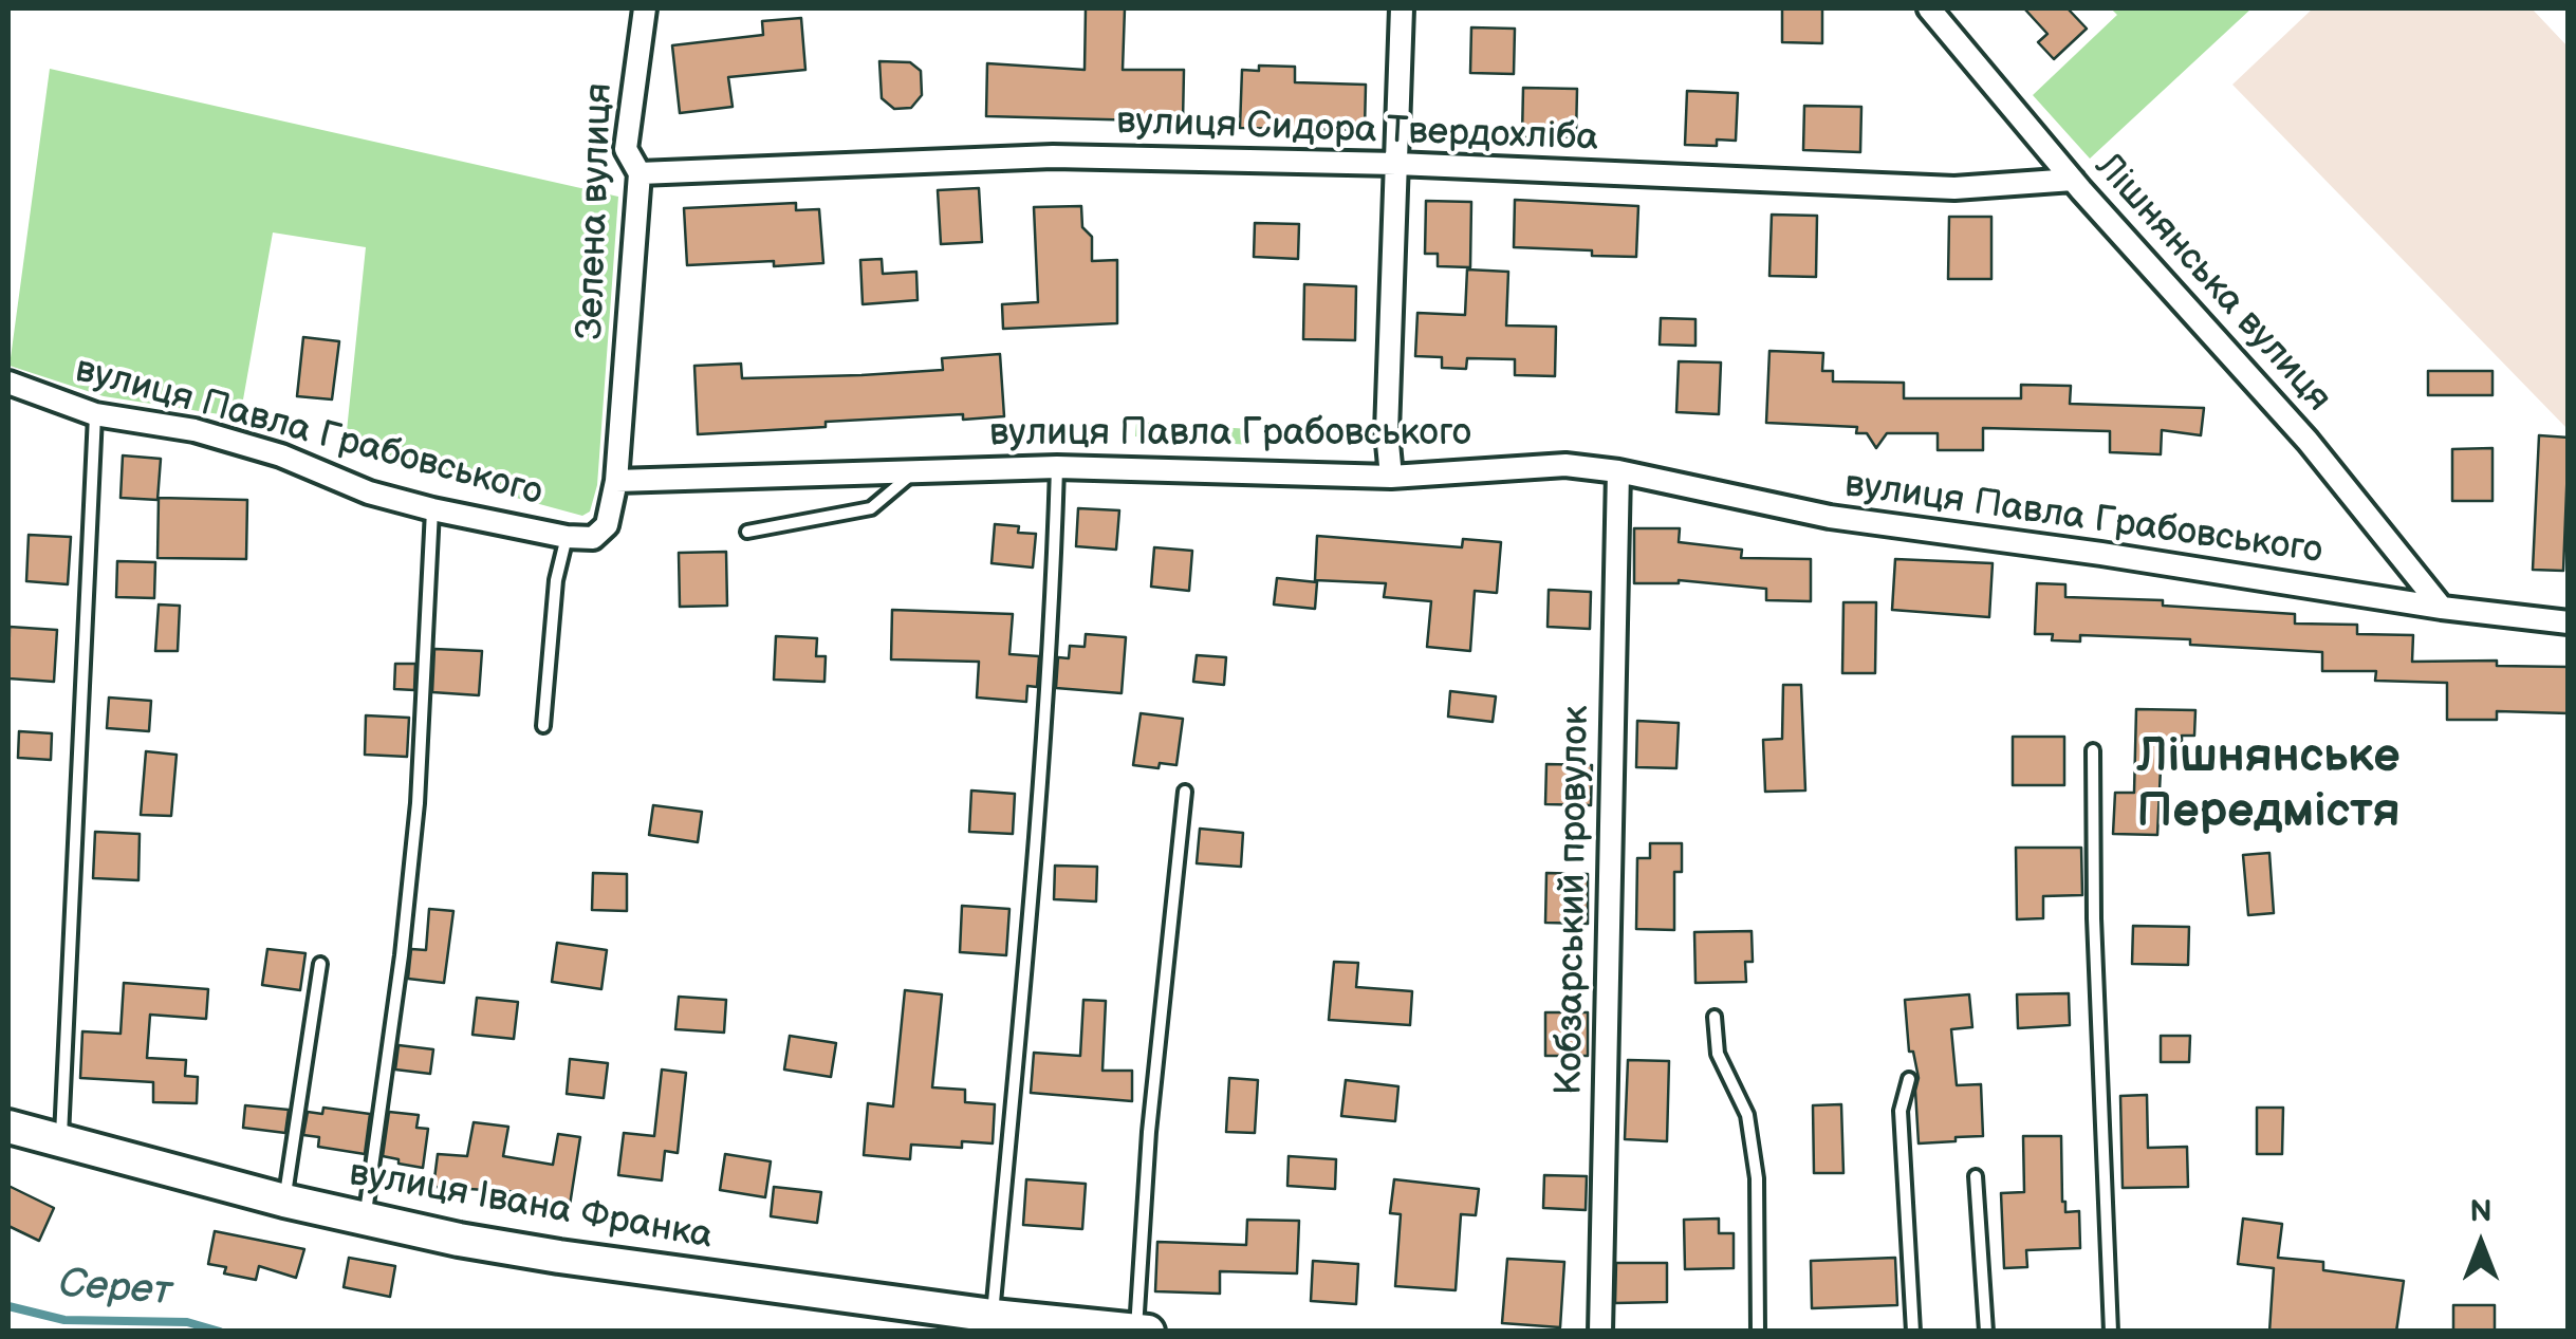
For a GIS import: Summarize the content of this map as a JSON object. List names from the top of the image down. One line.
{"streets":{"main road":["вулиця Івана Франка"],"street":["вулиця Сидора Твердохліба","Зелена вулиця","Лішнянська вулиця","вулиця Павла Грабовського","Кобзарський провулок"]},"crossings":[["вулиця Сидора Твердохліба","Зелена вулиця"],["вулиця Сидора Твердохліба","Лішнянська вулиця"],["Зелена вулиця","вулиця Павла Грабовського"],["Лішнянська вулиця","вулиця Павла Грабовського"],["вулиця Павла Грабовського","Кобзарський провулок"]],"districts":["Лішнянське Передмістя"],"water":["Серет"],"north":"top"}
